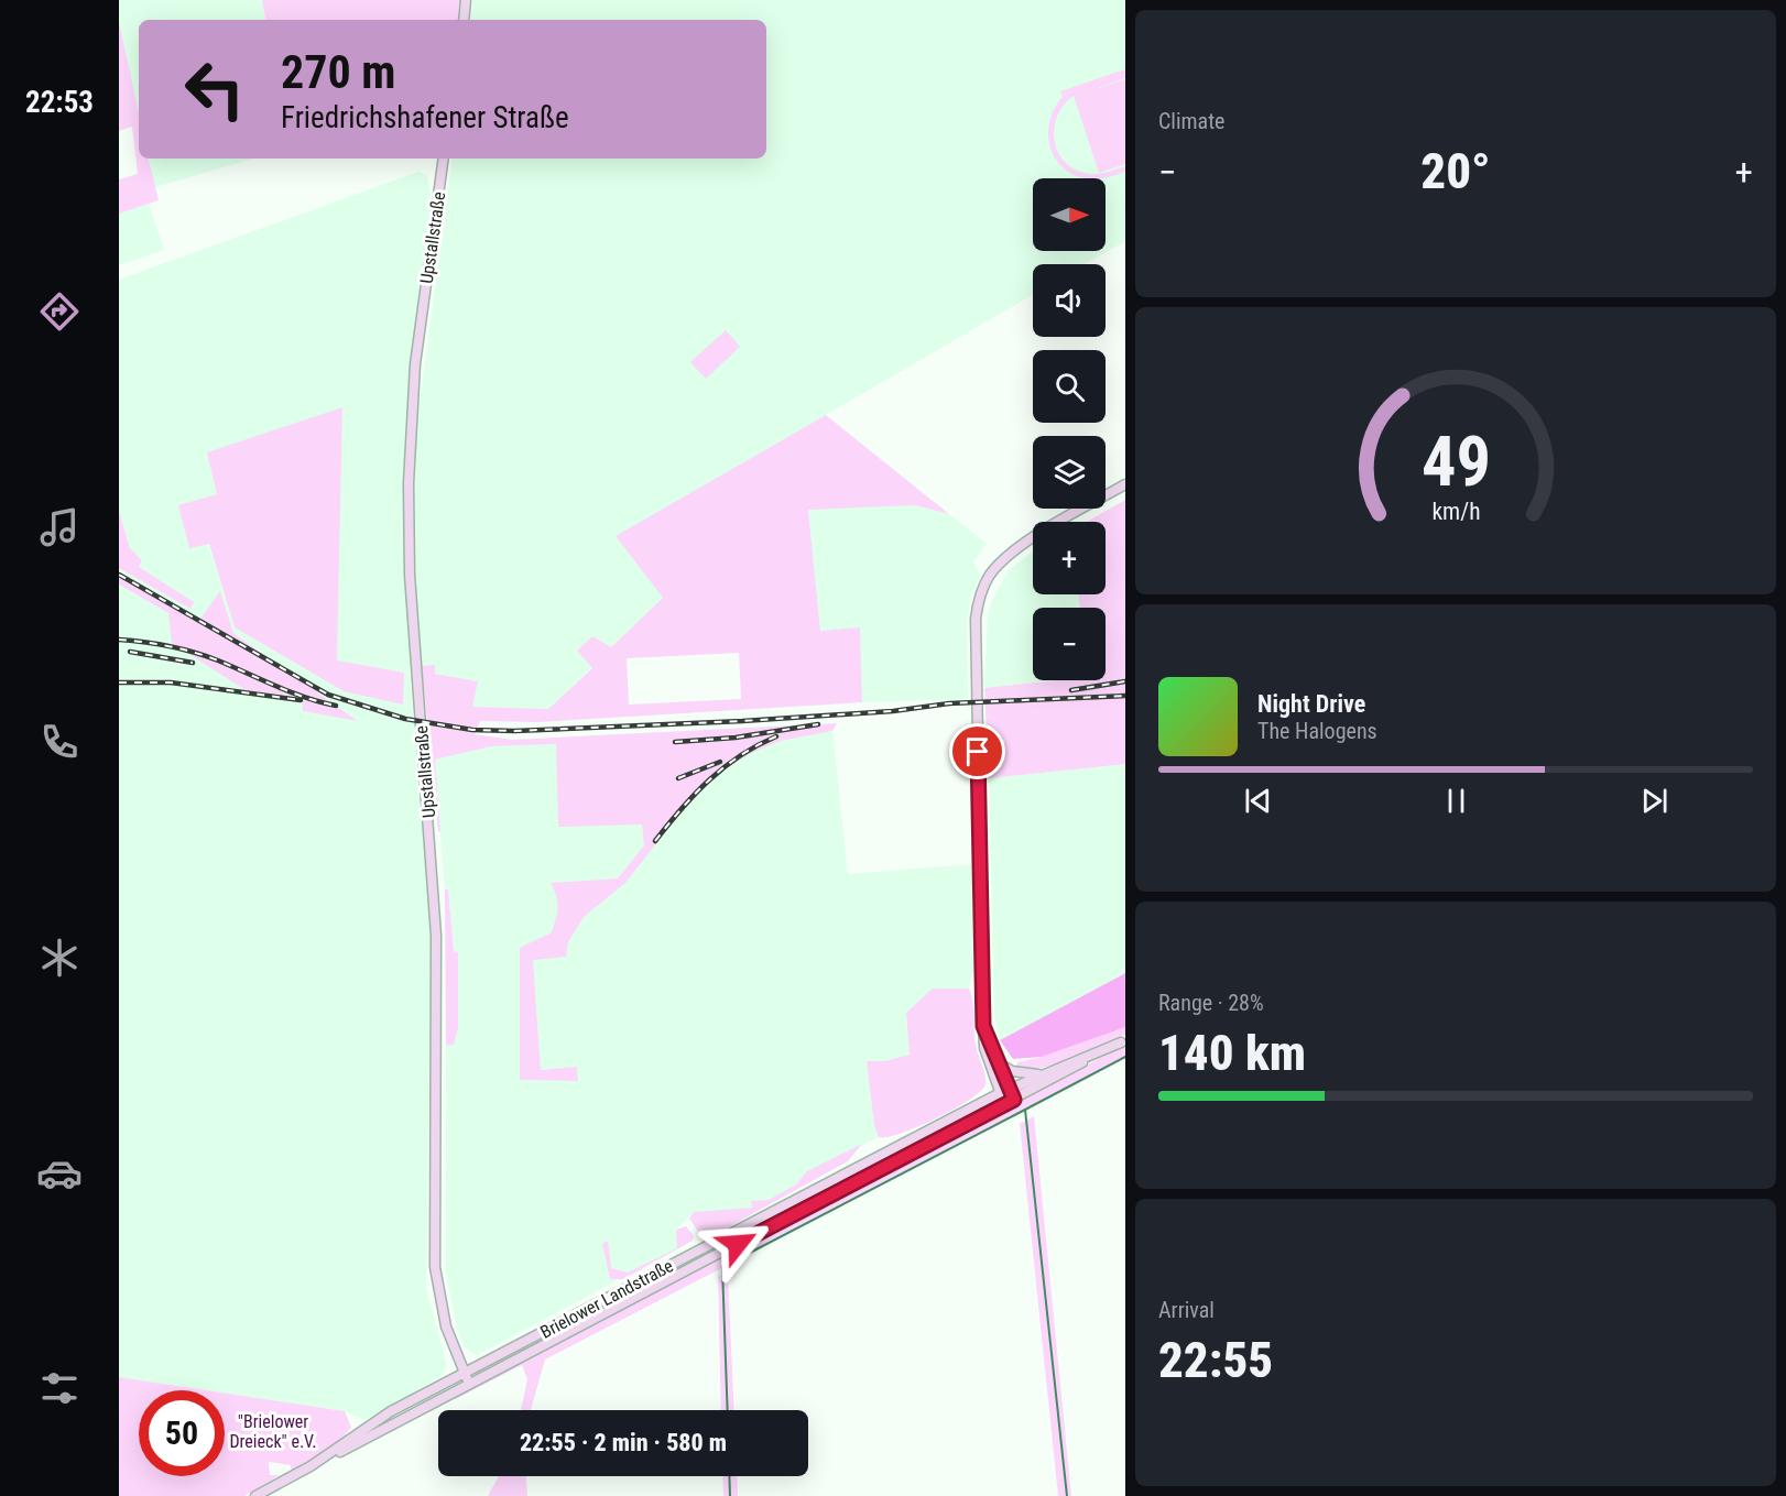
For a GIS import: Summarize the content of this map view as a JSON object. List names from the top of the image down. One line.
{"streets":{"street":["Upstallstraße","Brielower Landstraße"]},"crossings":[["Upstallstraße","Brielower Landstraße"]],"parks":["\"Brielower Dreieck\" e.V."],"north":"right","page":{"tabs":"22:53","tile":["Climate",["Range · 28%","140 km"],["Arrival","22:55"]],"turn":["270 m","Friedrichshafener Straße"],"heat":["−","20°","+"],"map_buttons":["+","−"],"song":["Night Drive","The Halogens"],"limit":"50","trip":"22:55 · 2 min · 580 m","gauge":["49","km/h"]}}
